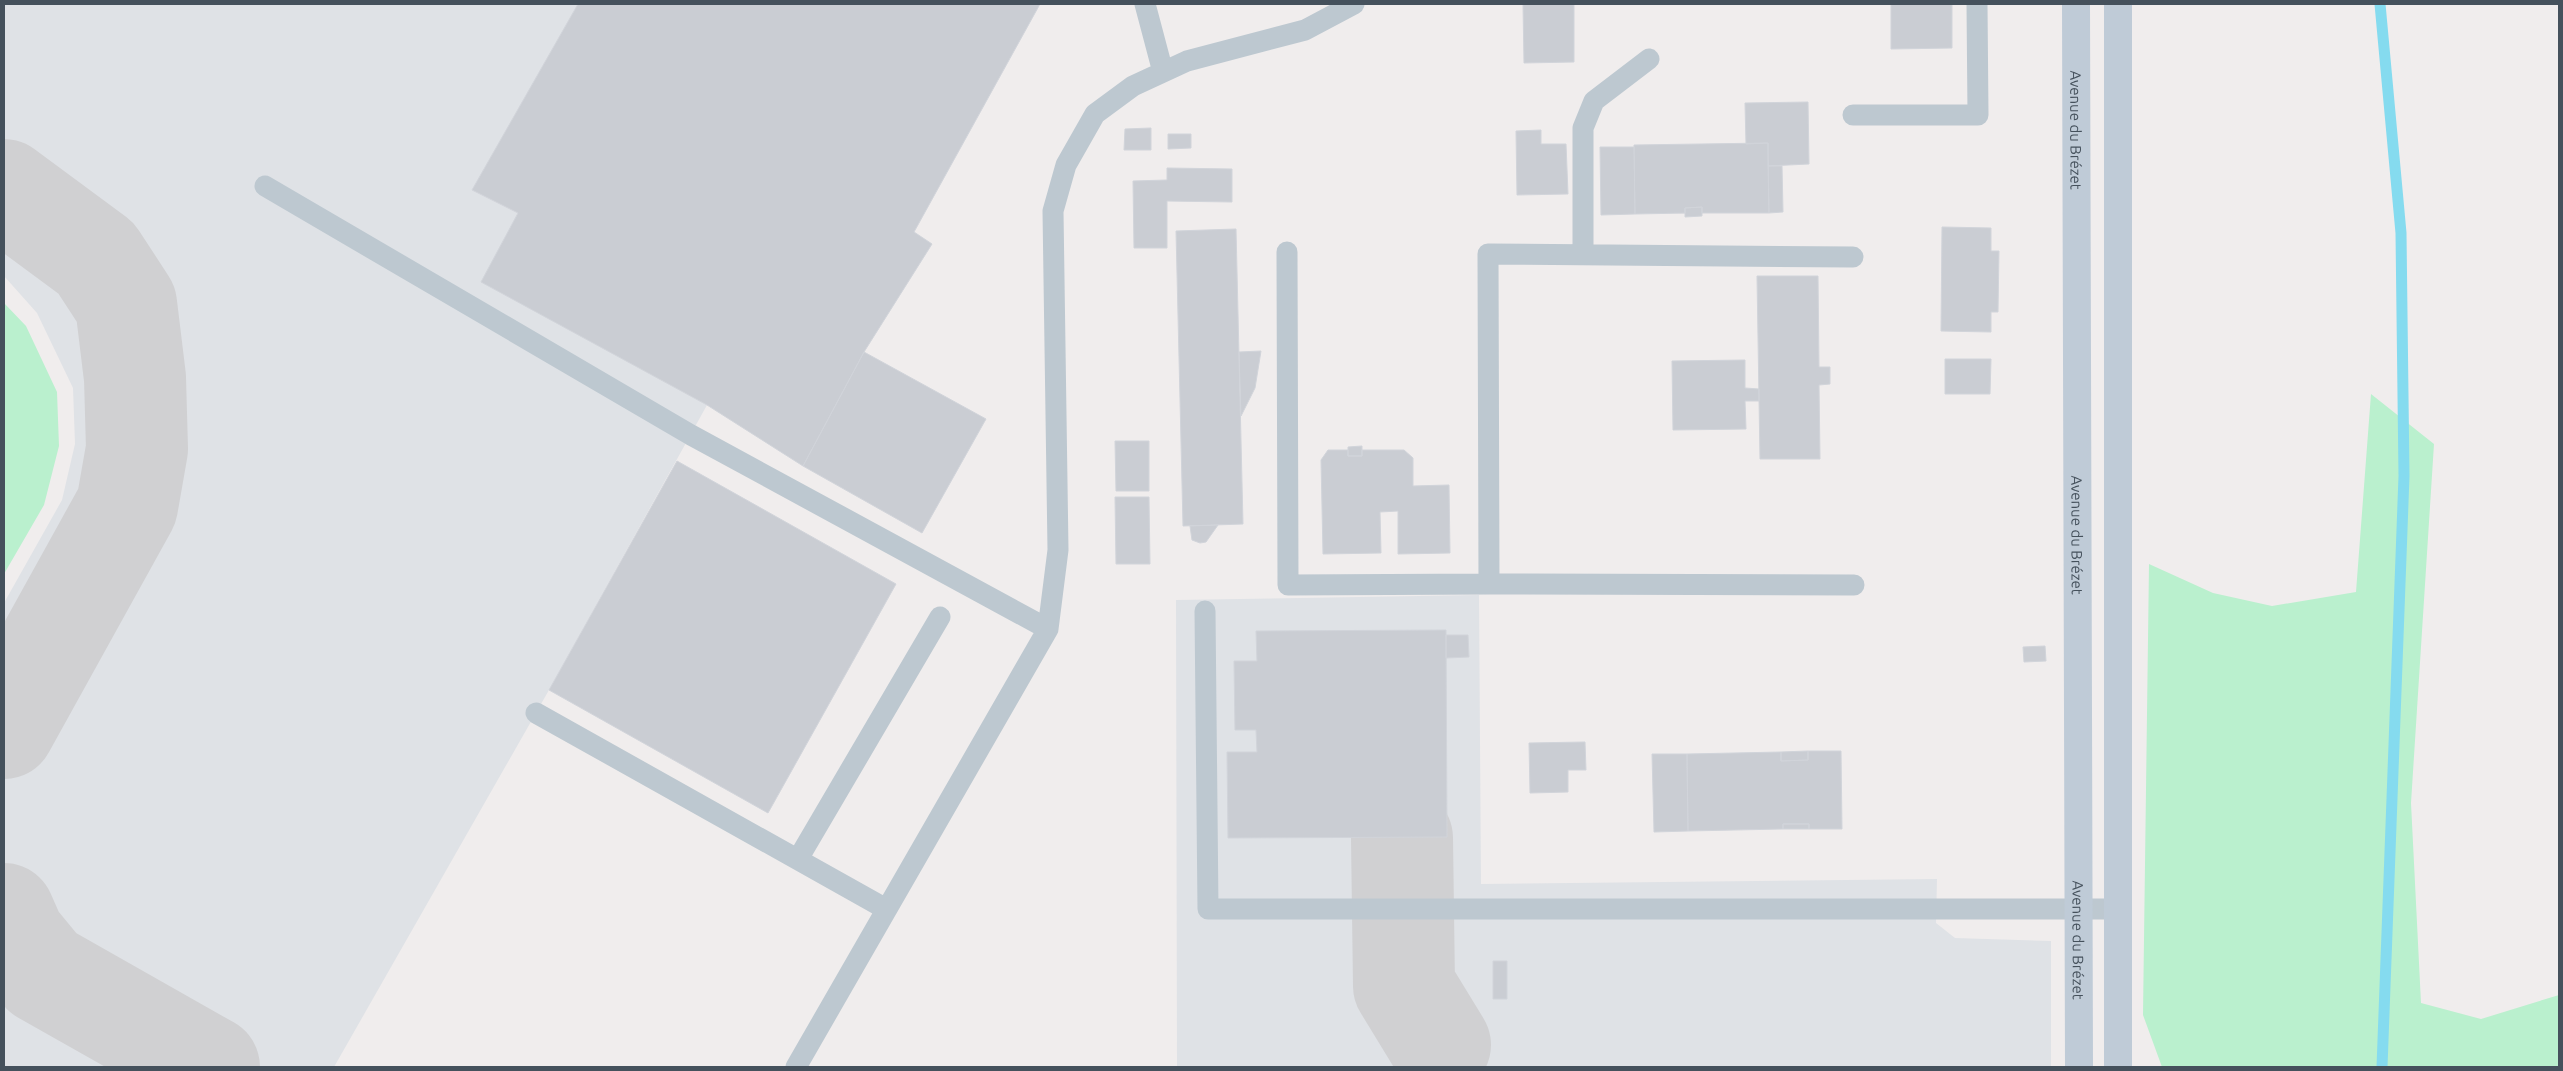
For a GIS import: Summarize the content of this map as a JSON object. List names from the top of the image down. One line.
{"streets":{"main road":["Avenue du Brézet"]}}
